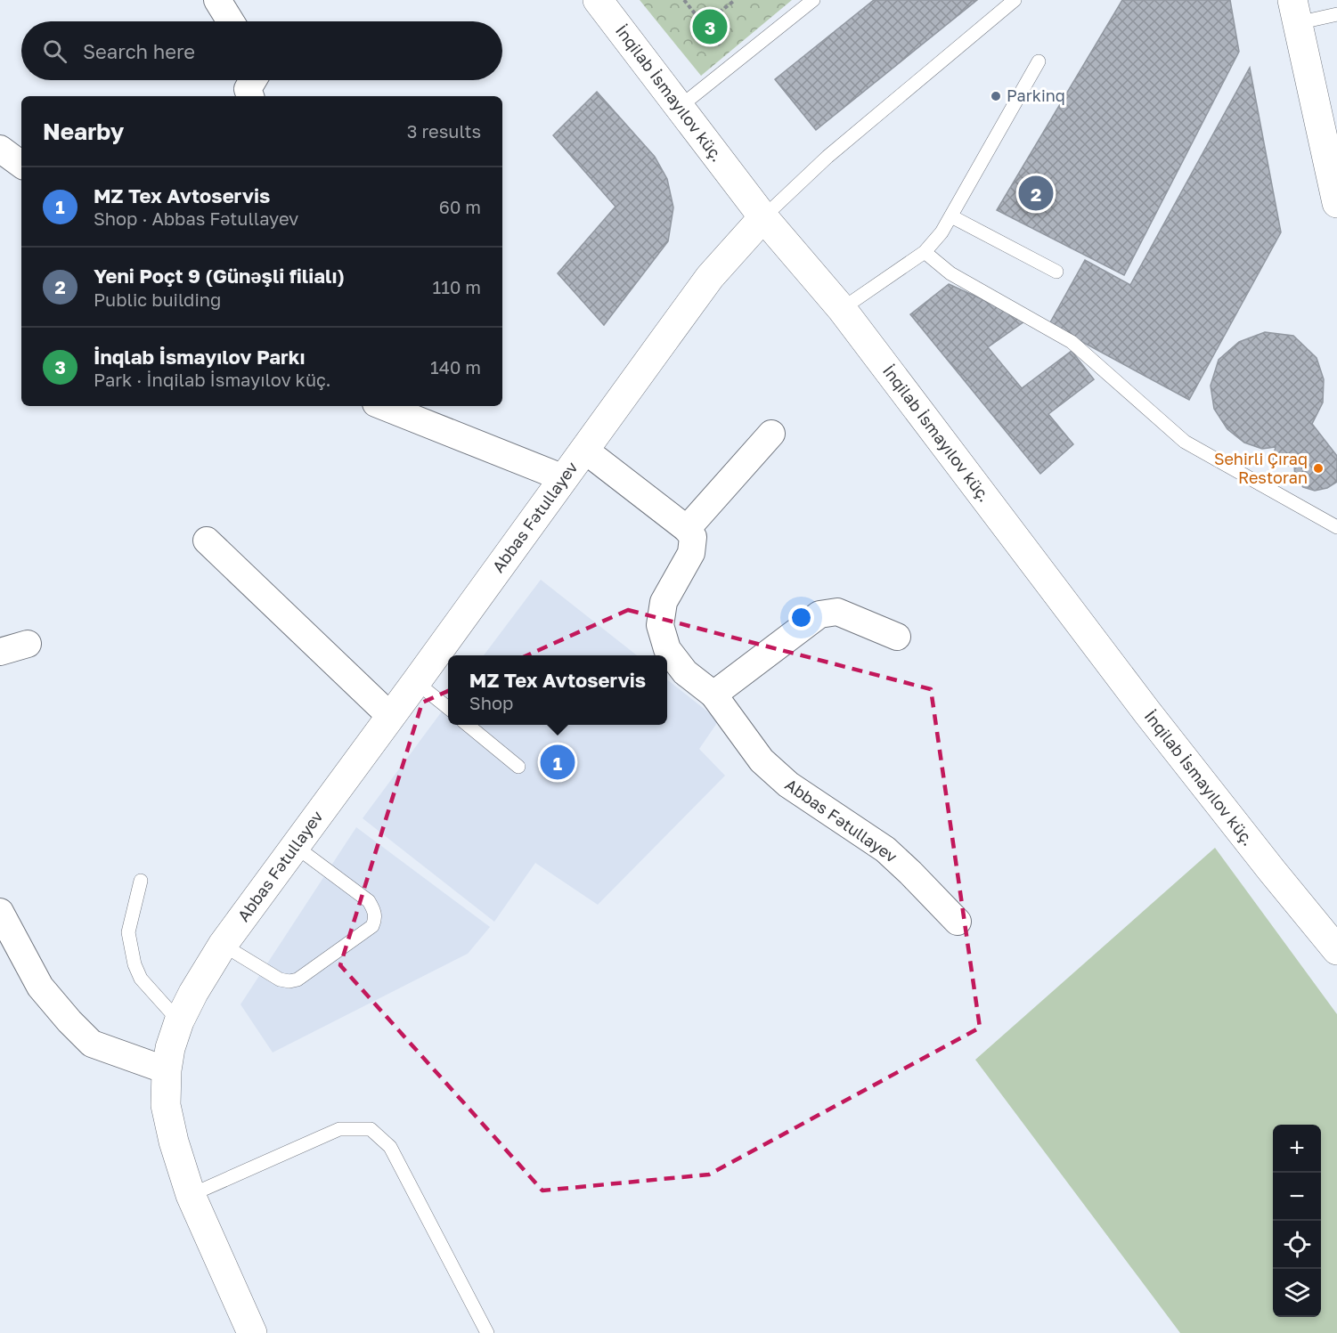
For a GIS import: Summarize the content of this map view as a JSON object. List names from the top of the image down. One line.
{"streets":{"main road":["İnqilab İsmayılov küç.","Abbas Fətullayev"]},"crossings":[["İnqilab İsmayılov küç.","Abbas Fətullayev"]],"places":["Parkinq","Sehirli Çıraq Restoran"],"page":{"pins":["3","2","1"],"search":"Search here","heading":["Nearby","3 results"],"list":[{"mark":"1","name":"MZ Tex Avtoservis","note":"Shop · Abbas Fətullayev","value":"60 m"},{"mark":"2","name":"Yeni Poçt 9 (Günəşli filialı)","note":"Public building","value":"110 m"},{"mark":"3","name":"İnqlab İsmayılov Parkı","note":"Park · İnqilab İsmayılov küç.","value":"140 m"}],"popup":["MZ Tex Avtoservis","Shop"],"map_buttons":["+","−"]}}
